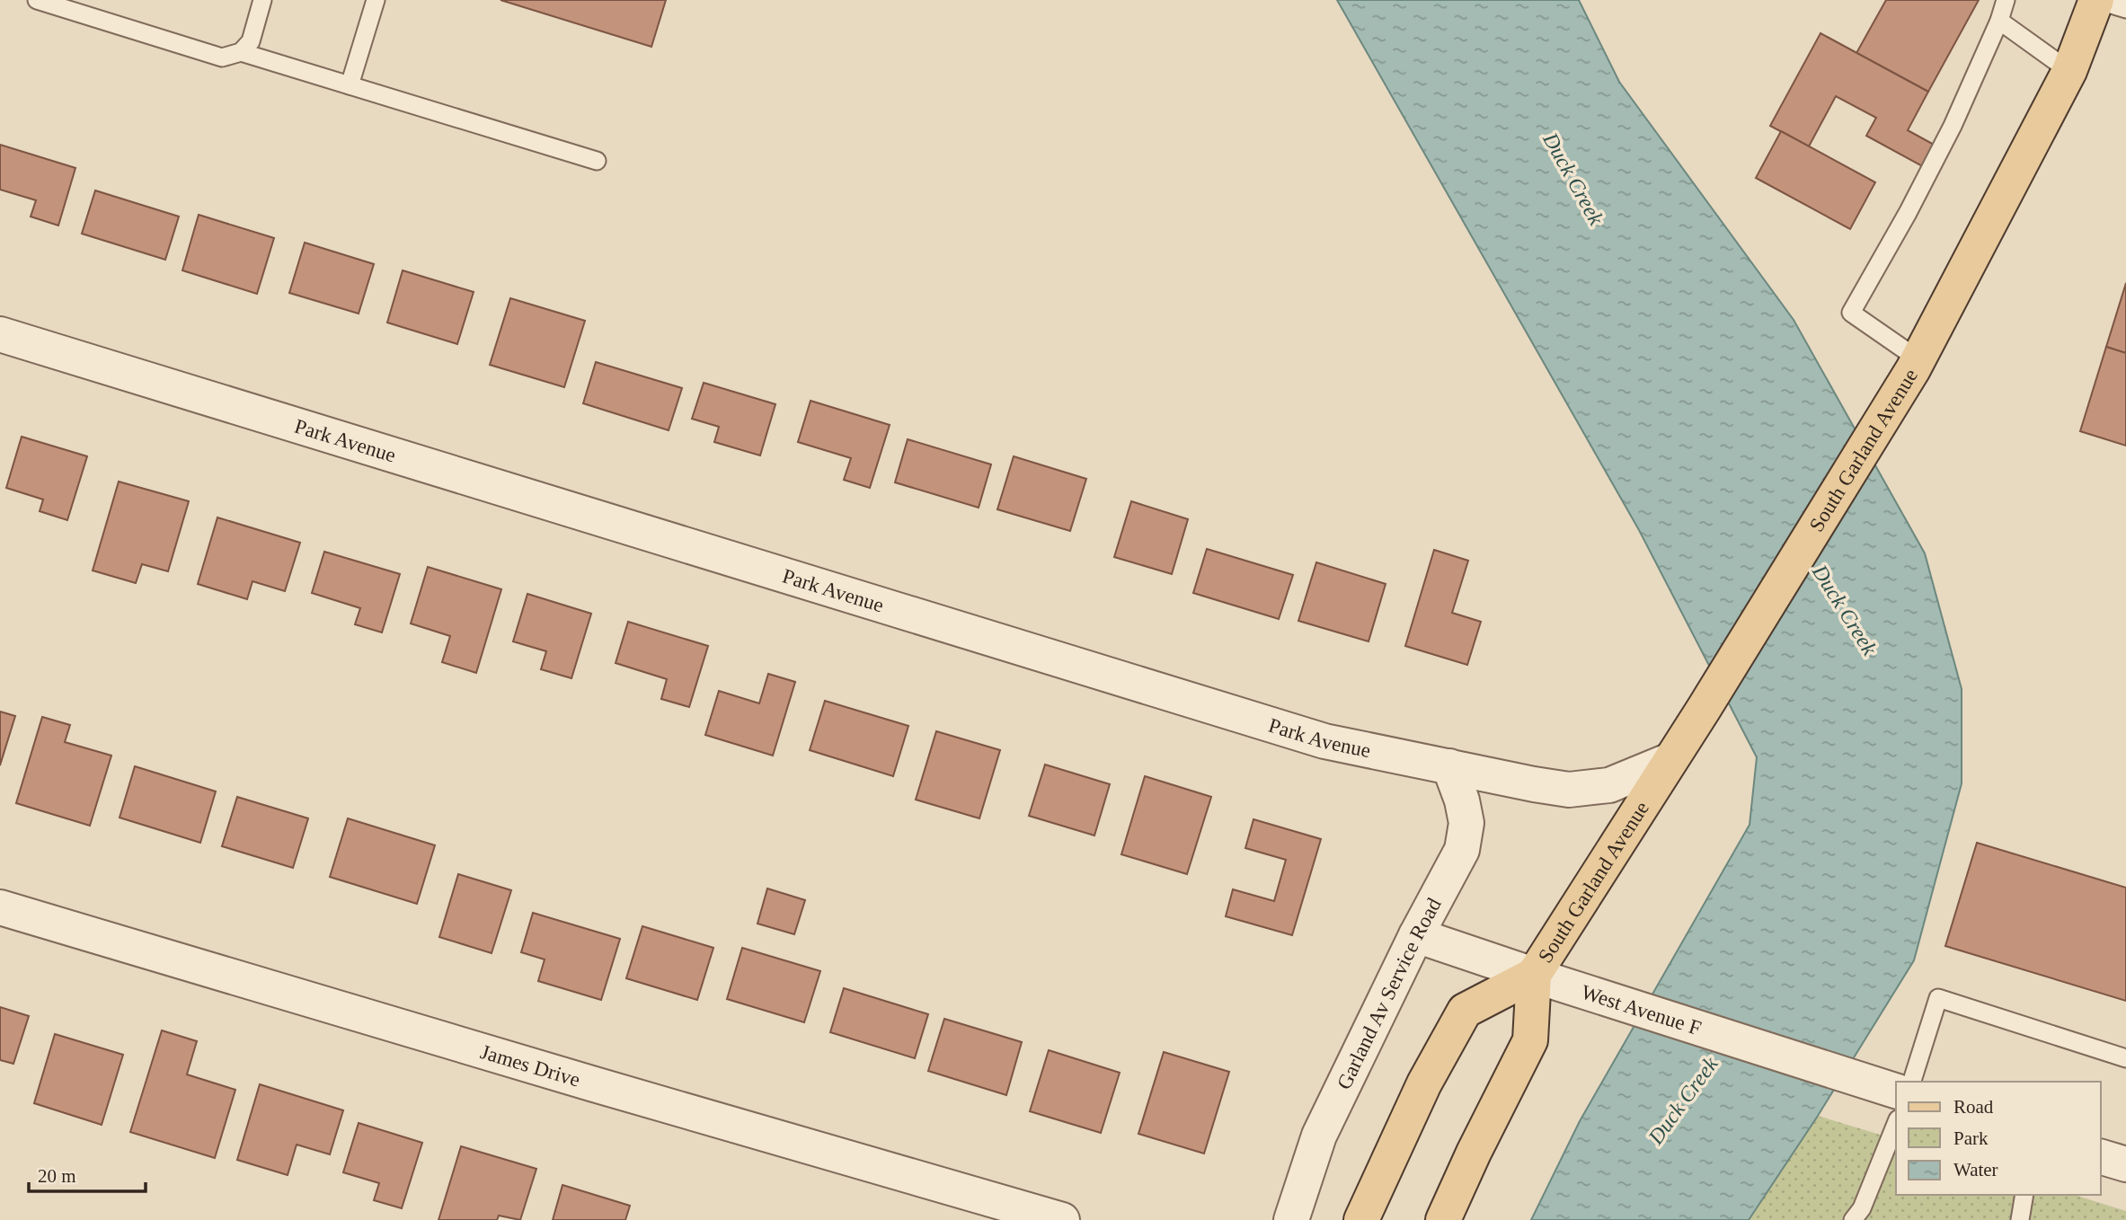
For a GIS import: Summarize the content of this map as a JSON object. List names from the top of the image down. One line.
{"streets":{"main road":["South Garland Avenue"],"street":["Park Avenue","Garland Av Service Road","West Avenue F","James Drive"]},"crossings":[["Park Avenue","South Garland Avenue"],["Park Avenue","Garland Av Service Road"],["South Garland Avenue","West Avenue F"],["Garland Av Service Road","West Avenue F"]],"water":["Duck Creek"],"legend":["Road","Park","Water"],"scale_bar":"20 m"}
